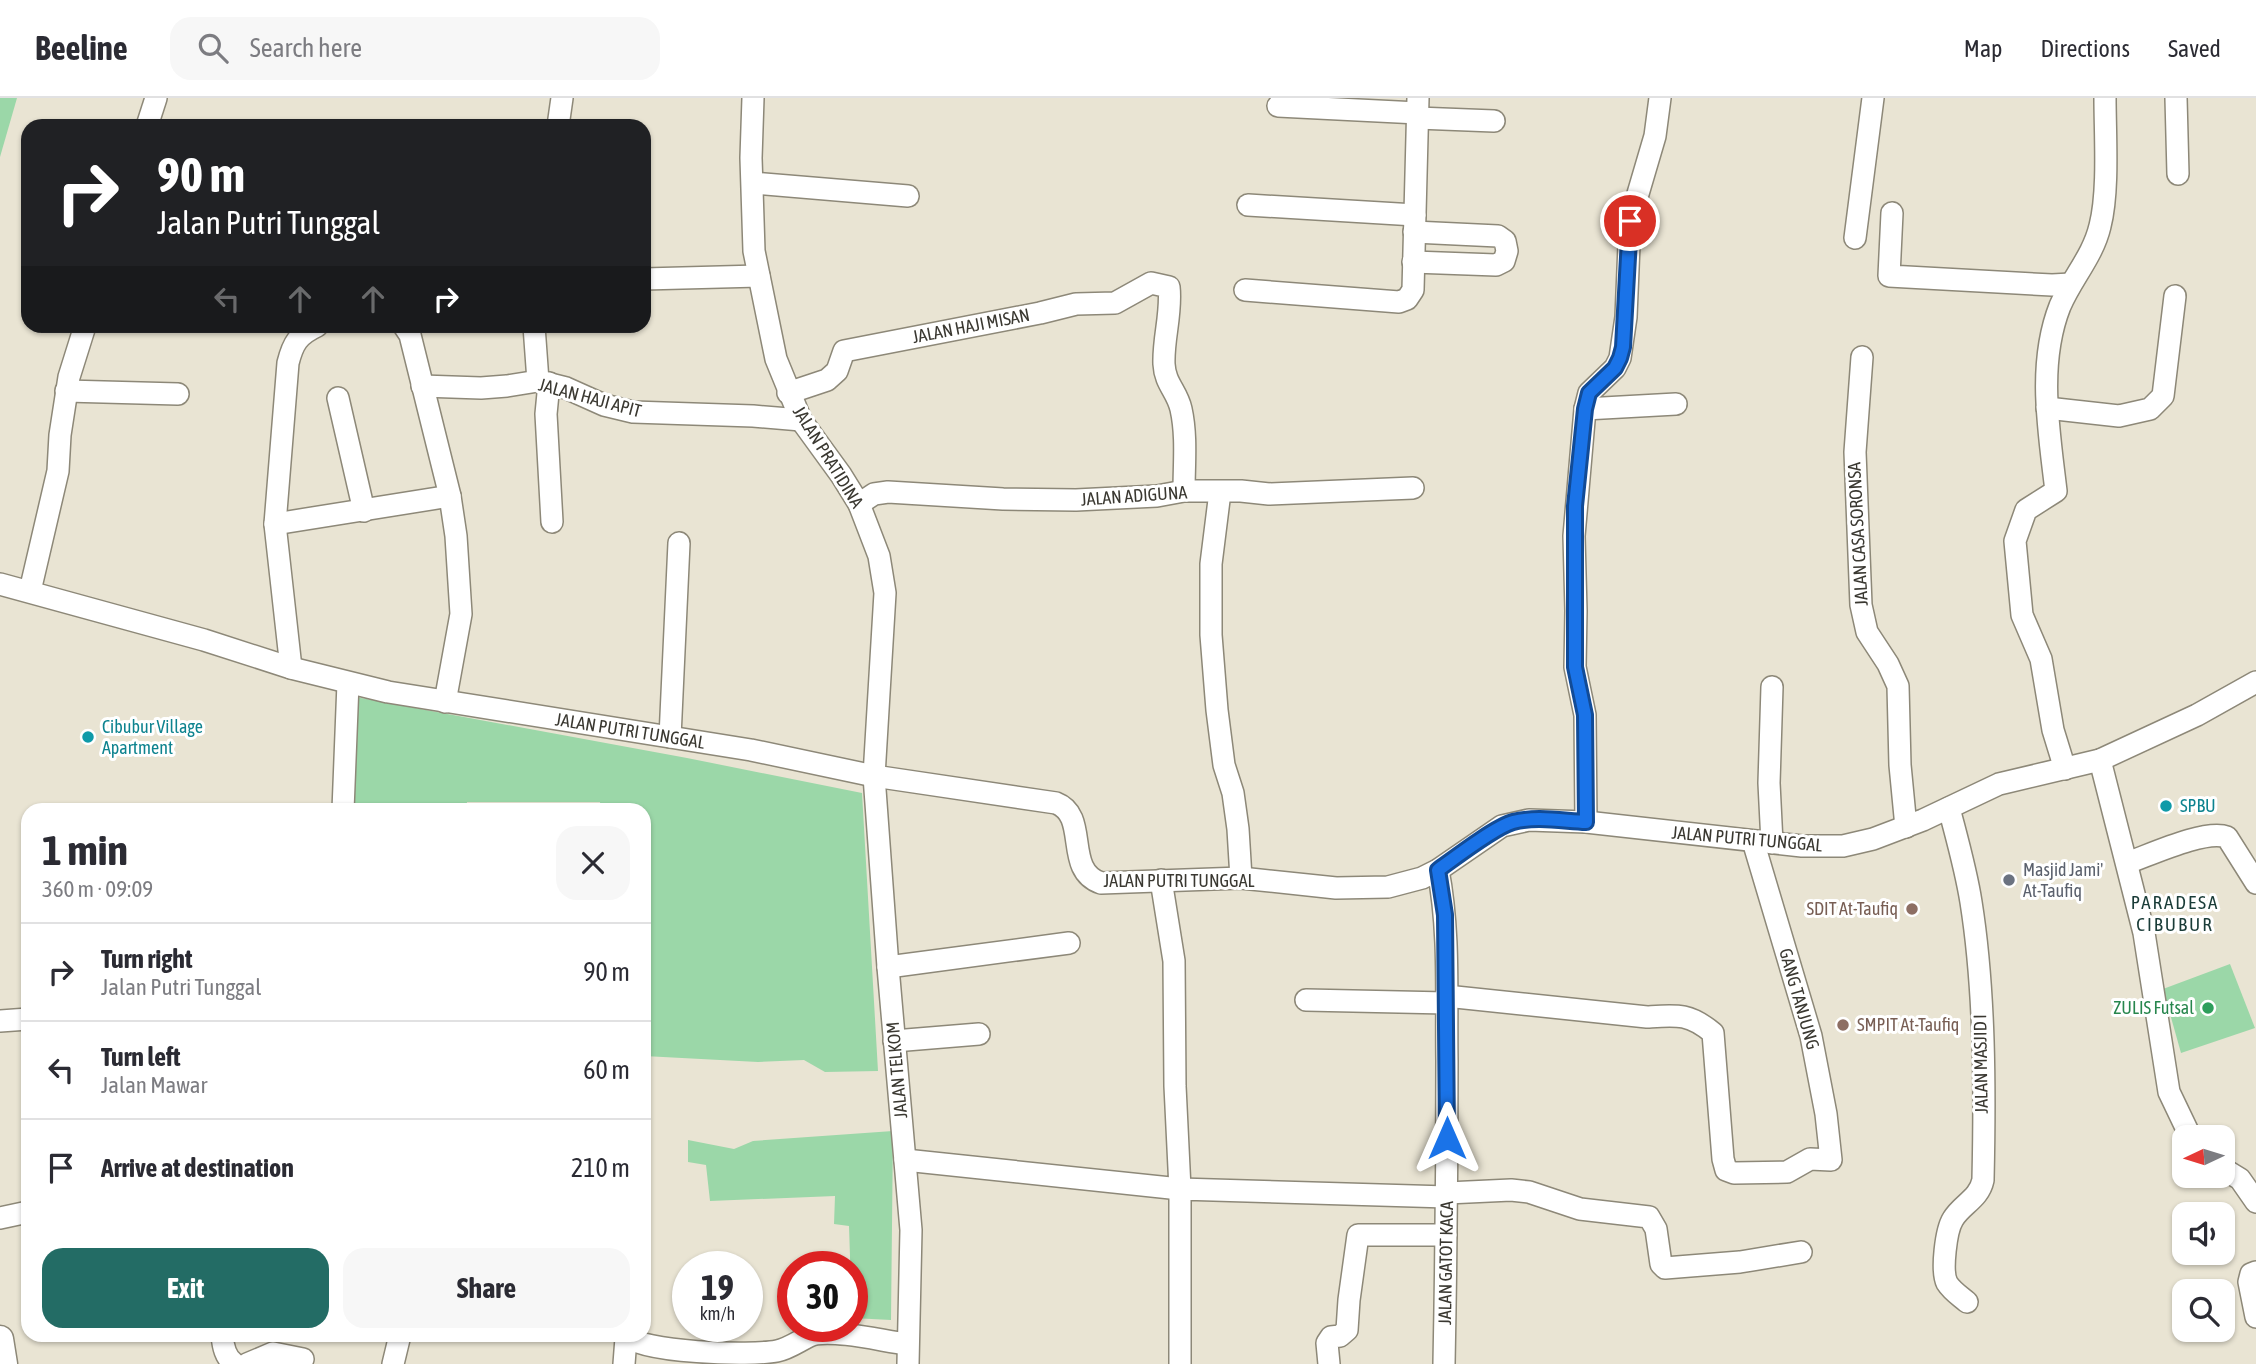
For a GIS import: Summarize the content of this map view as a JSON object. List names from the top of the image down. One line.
{"streets":{"street":["JALAN HAJI MISAN","JALAN HAJI APIT","JALAN PRATIDINA","JALAN ADIGUNA","JALAN CASA SORONSA","JALAN PUTRI TUNGGAL","GANG TANJUNG","JALAN MASJID I","JALAN TELKOM","JALAN GATOT KACA"]},"crossings":[["JALAN HAJI MISAN","JALAN PRATIDINA"],["JALAN HAJI MISAN","JALAN ADIGUNA"],["JALAN HAJI APIT","JALAN PRATIDINA"],["JALAN PRATIDINA","JALAN ADIGUNA"],["JALAN PRATIDINA","JALAN PUTRI TUNGGAL"],["JALAN PRATIDINA","JALAN TELKOM"],["JALAN CASA SORONSA","JALAN PUTRI TUNGGAL"],["JALAN PUTRI TUNGGAL","GANG TANJUNG"],["JALAN PUTRI TUNGGAL","JALAN MASJID I"],["JALAN PUTRI TUNGGAL","JALAN TELKOM"],["JALAN PUTRI TUNGGAL","JALAN GATOT KACA"],["GANG TANJUNG","JALAN GATOT KACA"]],"districts":["PARADESA CIBUBUR"],"places":["Cibubur Village Apartment","SPBU","Masjid Jami' At-Taufiq","SDIT At-Taufiq","ZULIS Futsal","SMPIT At-Taufiq"],"north":"left","page":{"header":"Beeline","search":"Search here","nav":["Map","Directions","Saved"],"turn":["90 m","Jalan Putri Tunggal"],"heading":["1 min","360 m · 09:09"],"list":[{"name":"Turn right","note":"Jalan Putri Tunggal","value":"90 m"},{"name":"Turn left","note":"Jalan Mawar","value":"60 m"},{"name":"Arrive at destination","value":"210 m"}],"buttons":["Exit","Share"],"speed":"19 km/h","limit":"30"}}
